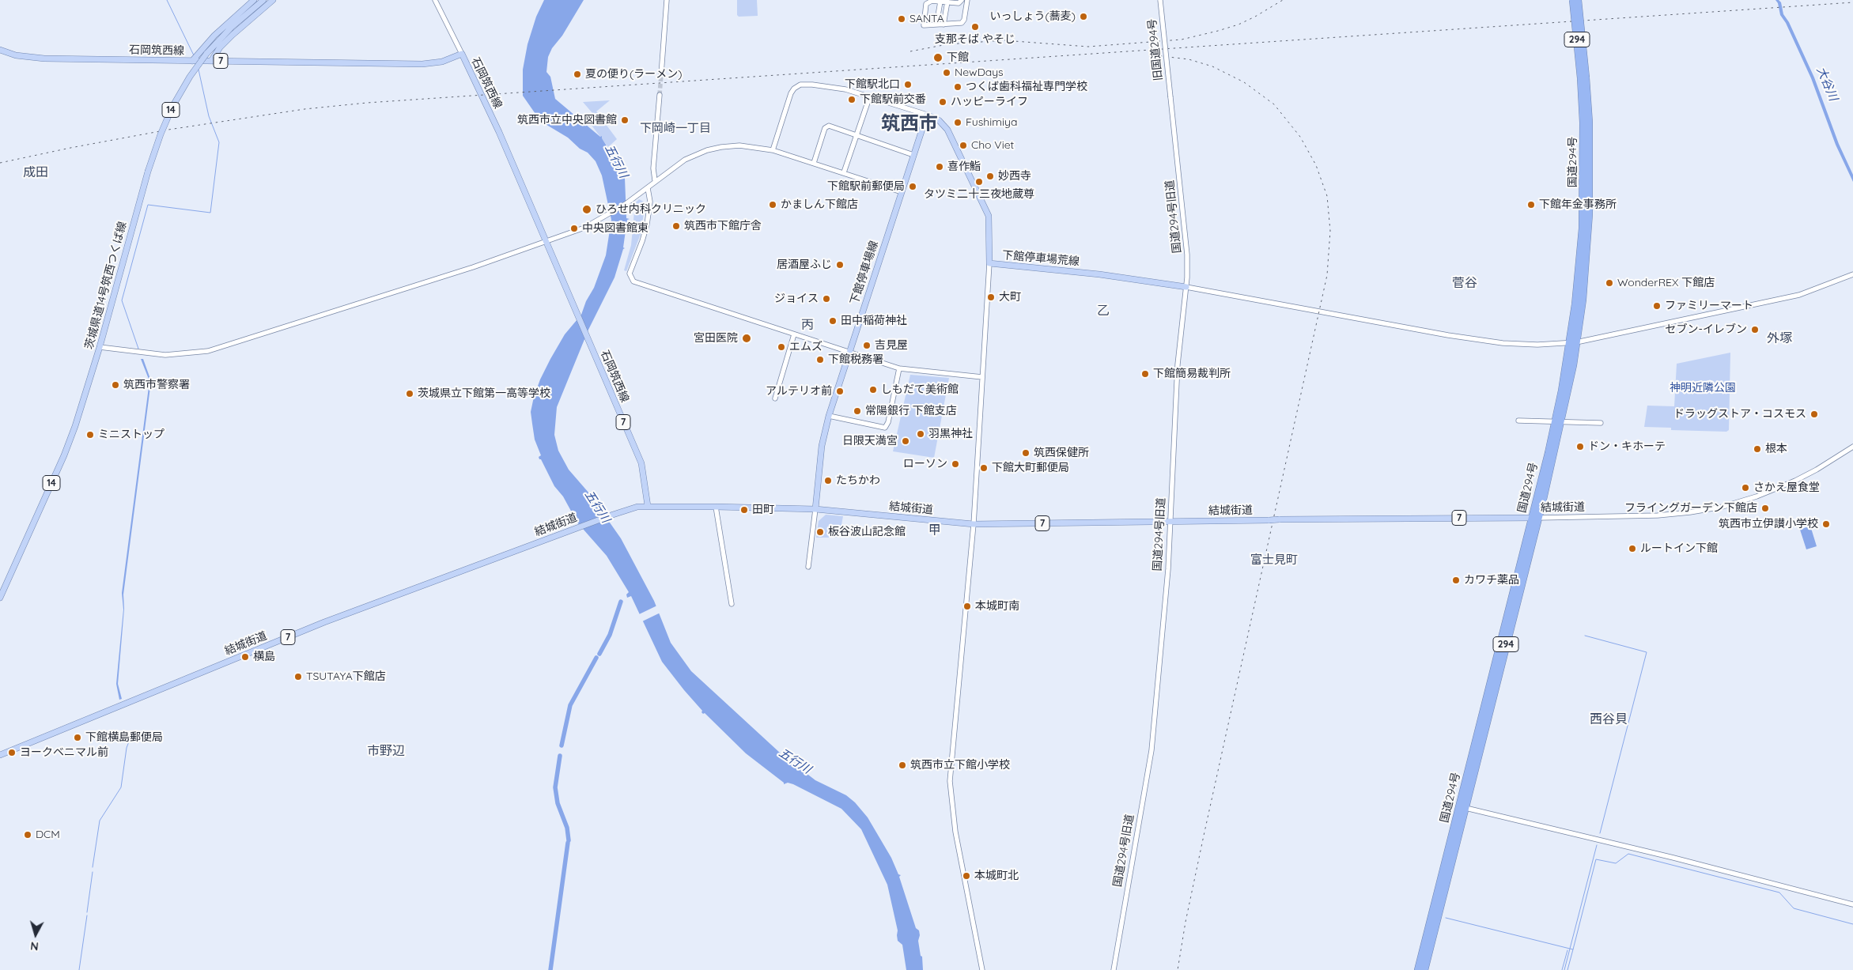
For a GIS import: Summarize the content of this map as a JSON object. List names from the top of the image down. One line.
{"streets":{"highway":["294","国道294号"],"main road":["石岡筑西線","7","14","下館停車場荒線","下館停車場線","茨城県道14号筑西つくば線","結城街道"],"street":["旧国道294号","国道294号旧道"]},"crossings":[["旧国道294号","国道294号旧道"],["石岡筑西線","結城街道"],["国道294号","結城街道"],["国道294号旧道","下館停車場荒線"],["国道294号旧道","結城街道"],["下館停車場荒線","下館停車場線"],["下館停車場線","結城街道"]],"districts":["筑西市","下岡崎一丁目","成田","菅谷","乙","丙","外塚","甲","富士見町","西谷貝","市野辺"],"water":["大谷川","五行川"],"parks":["神明近隣公園"],"places":["いっしょう(蕎麦)","SANTA","支那そば やそじ","下館","NewDays","夏の便り(ラーメン)","下館駅北口","つくば歯科福祉専門学校","下館駅前交番","ハッピーライフ","筑西市立中央図書館","Fushimiya","Cho Viet","喜作鮨","妙西寺","タツミ二十三夜地蔵尊","下館駅前郵便局","かましん下館店","下館年金事務所","ひろせ内科クリニック","筑西市下館庁舎","中央図書館東","居酒屋ふじ","WonderREX 下館店","大町","ジョイス","ファミリーマート","田中稲荷神社","セブン-イレブン","宮田医院","吉見屋","エムズ","下館税務署","下館簡易裁判所","筑西市警察署","しもだて美術館","アルテリオ前","茨城県立下館第一高等学校","常陽銀行 下館支店","ドラッグストア・コスモス","羽黒神社","ミニストップ","日限天満宮","ドン・キホーテ","根本","筑西保健所","ローソン","下館大町郵便局","たちかわ","さかえ屋食堂","フライングガーデン下館店","田町","筑西市立伊讃小学校","板谷波山記念館","ルートイン下館","カワチ薬品","本城町南","横島","TSUTAYA下館店","下館横島郵便局","ヨークベニマル前","筑西市立下館小学校","DCM","本城町北"],"north":"bottom"}
